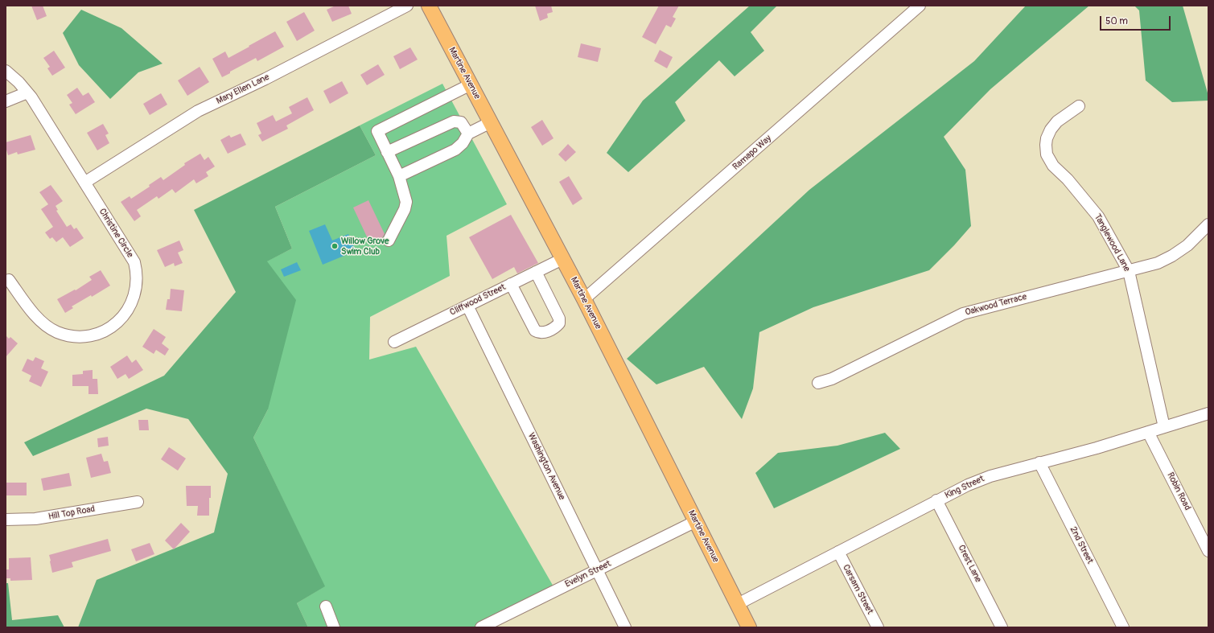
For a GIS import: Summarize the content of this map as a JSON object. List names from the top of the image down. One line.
{"streets":{"main road":["Martine Avenue"],"street":["Mary Ellen Lane","Ramapo Way","Christine Circle","Tanglewood Lane","Cliffwood Street","Oakwood Terrace","Washington Avenue","King Street","Robin Road","Hill Top Road","2nd Street","Crest Lane","Evelyn Street","Carsam Street"]},"crossings":[["Martine Avenue","Ramapo Way"],["Martine Avenue","Cliffwood Street"],["Martine Avenue","King Street"],["Martine Avenue","Evelyn Street"],["Mary Ellen Lane","Christine Circle"],["Tanglewood Lane","Oakwood Terrace"],["Tanglewood Lane","King Street"],["Cliffwood Street","Washington Avenue"],["Washington Avenue","Evelyn Street"],["King Street","Robin Road"],["King Street","2nd Street"],["King Street","Crest Lane"],["King Street","Carsam Street"]],"places":["Willow Grove Swim Club"],"scale_bar":"50 m"}
